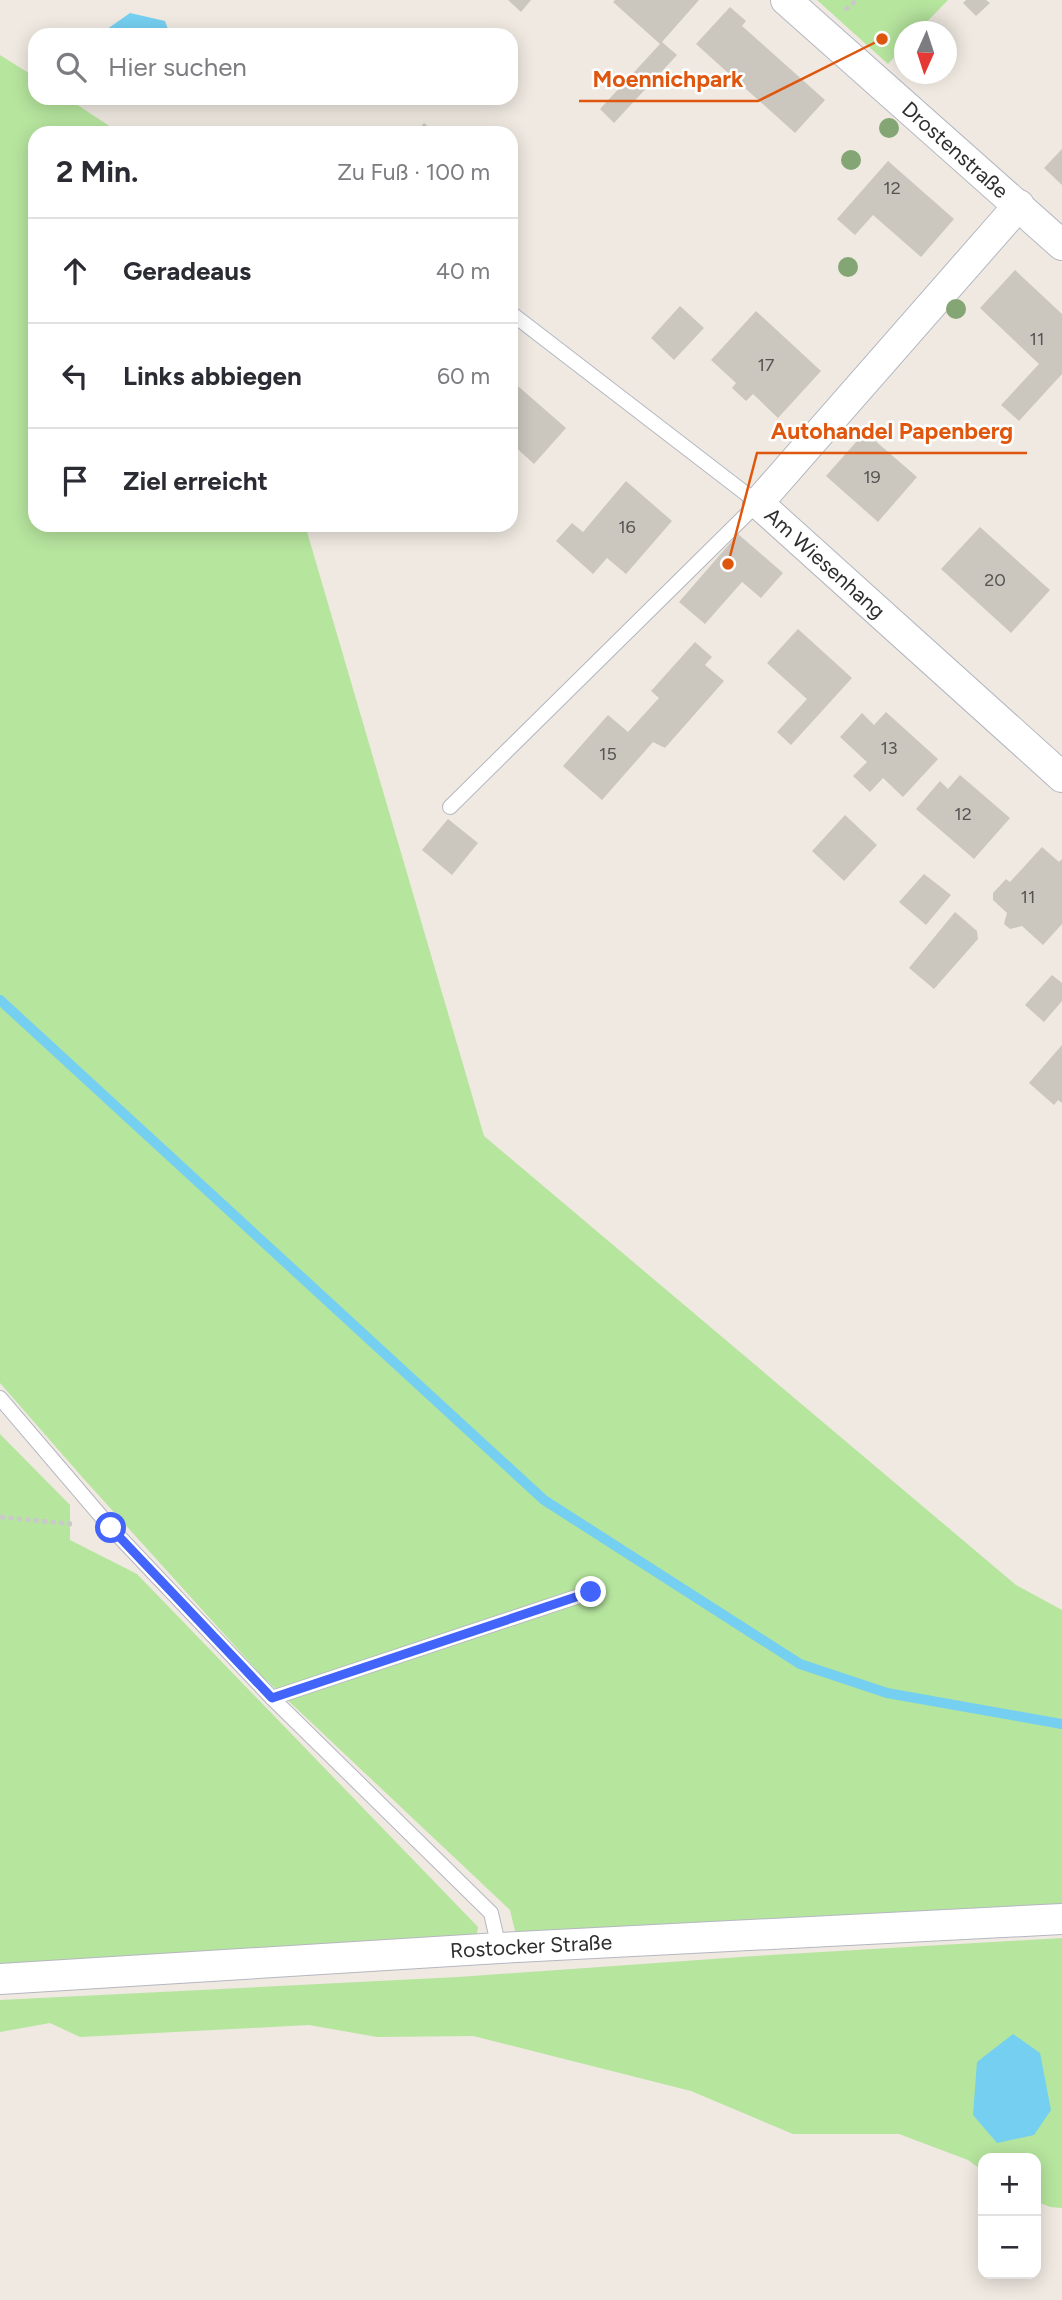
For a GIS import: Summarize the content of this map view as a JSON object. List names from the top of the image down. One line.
{"streets":{"street":["Drostenstraße","Am Wiesenhang","Rostocker Straße"]},"crossings":[["Drostenstraße","Am Wiesenhang"]],"places":["Moennichpark","Autohandel Papenberg"],"house_numbers":["12","11","17","19","16","20","13","15","12","11"],"north":"bottom","page":{"search":"Hier suchen","heading":["2 Min.","Zu Fuß · 100 m"],"list":[["Geradeaus","40 m"],["Links abbiegen","60 m"],"Ziel erreicht"],"map_buttons":["+","−"]}}
